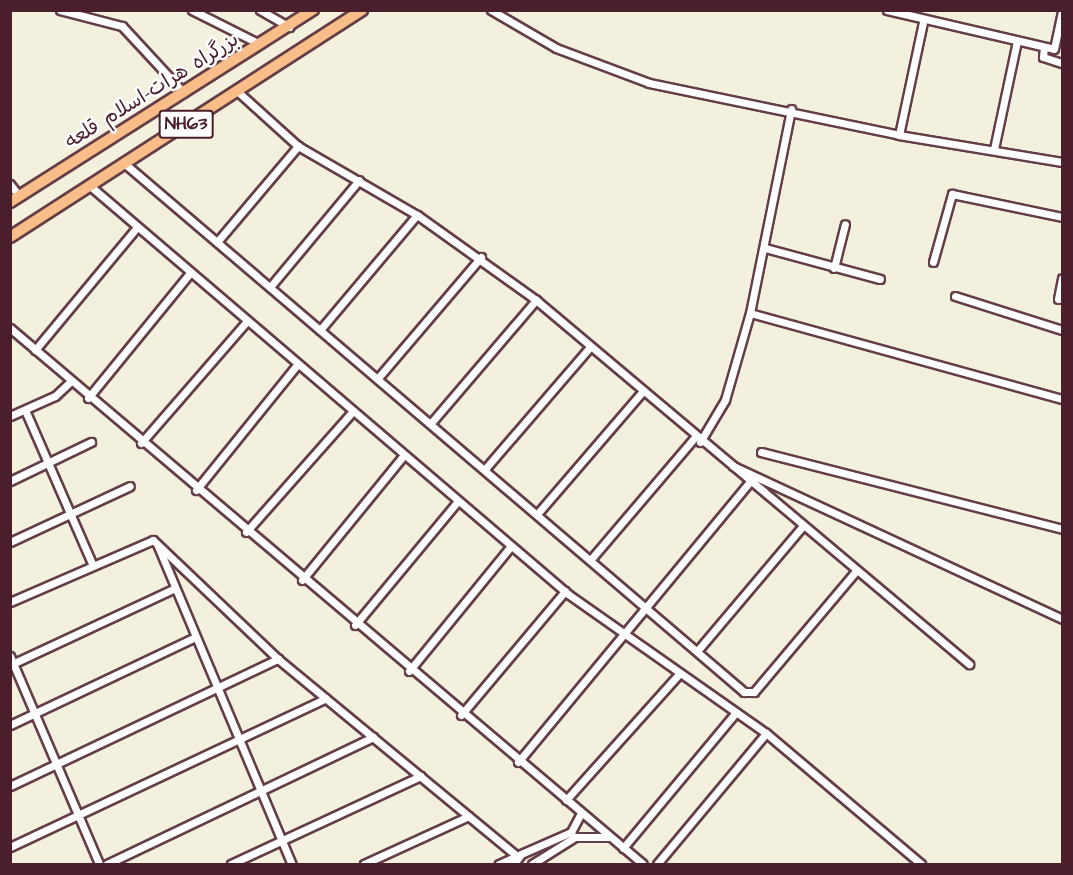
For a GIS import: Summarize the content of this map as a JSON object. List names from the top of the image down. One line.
{"streets":{"highway":["بزرگراه هرات-اسلام قلعه","NH63"]}}
